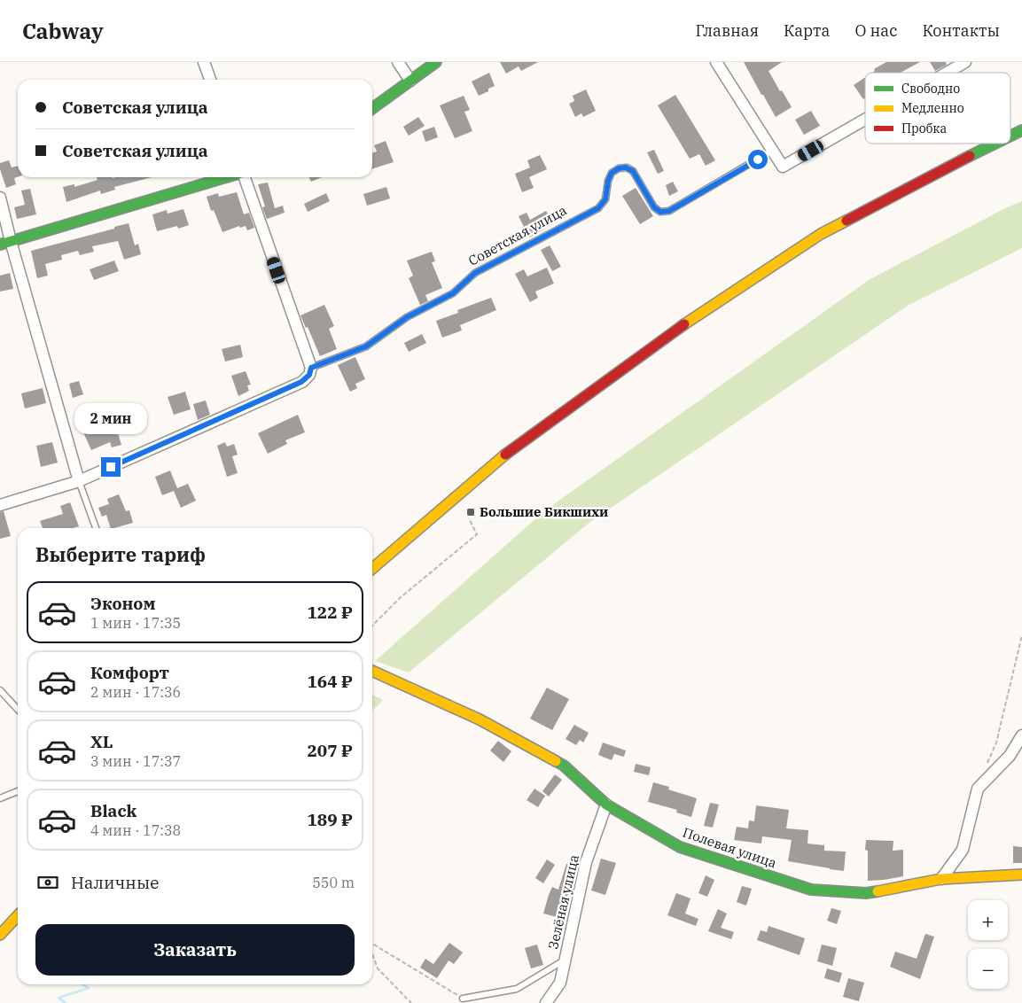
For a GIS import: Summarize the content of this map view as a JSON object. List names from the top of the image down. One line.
{"streets":{"main road":["Полевая улица"],"street":["Советская улица","Зелёная улица"]},"crossings":[["Полевая улица","Зелёная улица"]],"places":{"transit":["Большие Бикшихи"]},"legend":["Свободно","Медленно","Пробка"],"page":{"header":"Cabway","nav":["Главная","Карта","О нас","Контакты"],"banner":["Советская улица","Советская улица"],"bubble":"2 мин","heading":"Выберите тариф","list":[{"name":"Эконом","note":"1 мин · 17:35","value":"122 ₽"},{"name":"Комфорт","note":"2 мин · 17:36","value":"164 ₽"},{"name":"XL","note":"3 мин · 17:37","value":"207 ₽"},{"name":"Black","note":"4 мин · 17:38","value":"189 ₽"}],"pay":["Наличные","550 m"],"map_buttons":["+","−"],"buttons":"Заказать"}}
